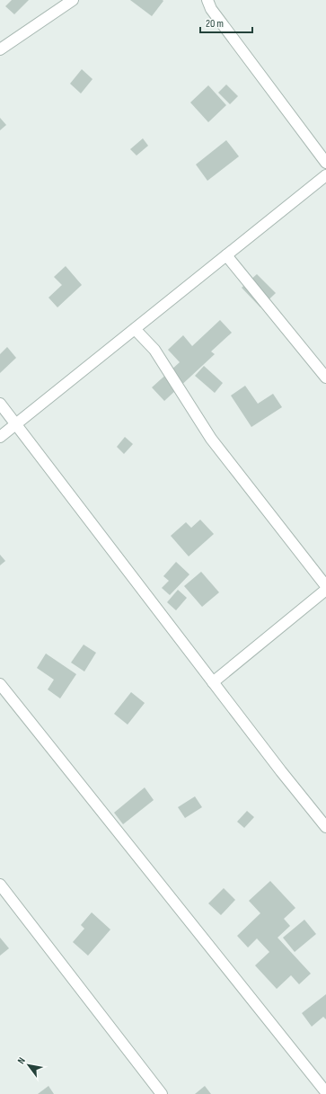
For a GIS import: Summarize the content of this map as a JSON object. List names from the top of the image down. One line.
{"scale_bar":"20 m","north":"top left"}
